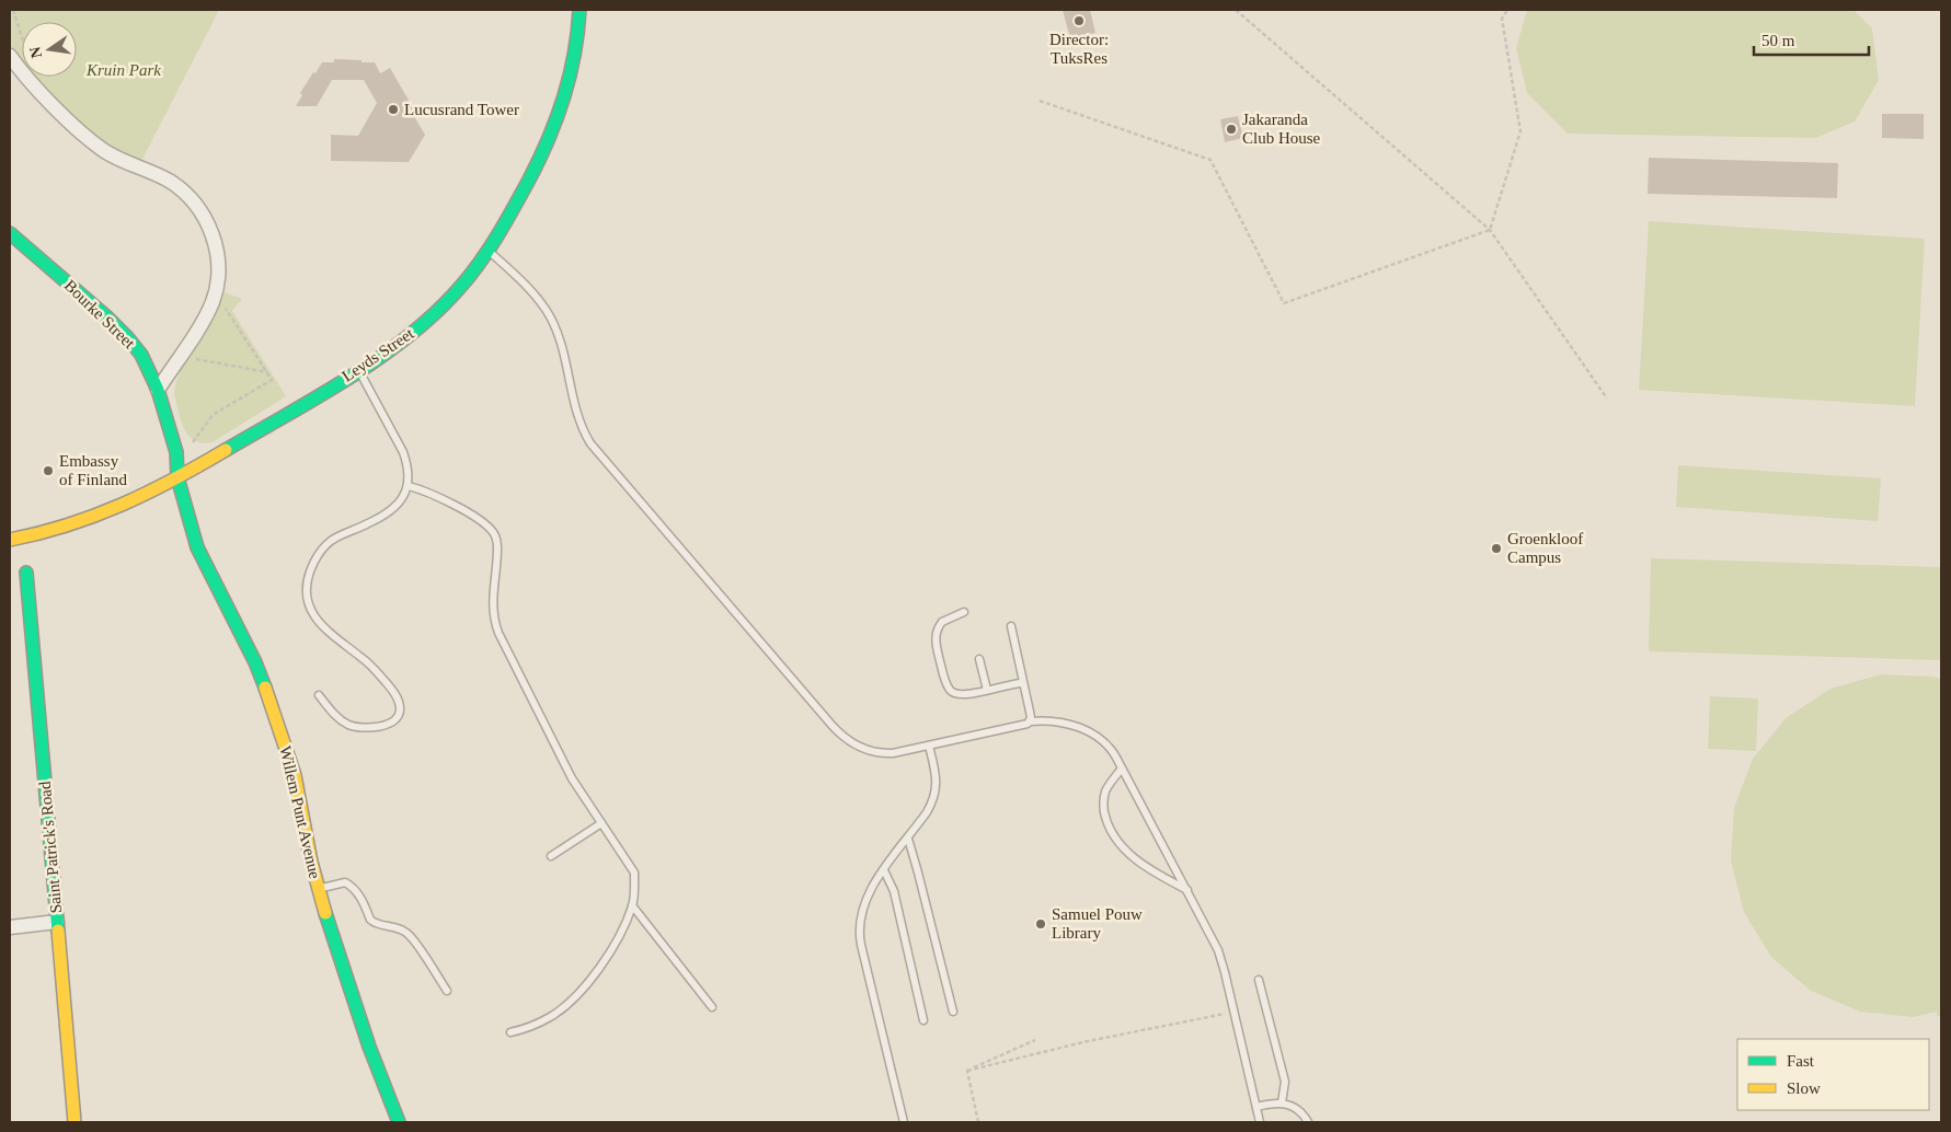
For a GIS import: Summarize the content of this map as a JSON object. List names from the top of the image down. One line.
{"streets":{"street":["Bourke Street","Leyds Street","Willem Punt Avenue","Saint Patrick's Road"]},"crossings":[["Bourke Street","Leyds Street"],["Bourke Street","Willem Punt Avenue"],["Leyds Street","Willem Punt Avenue"]],"parks":["Kruin Park"],"places":["Director: TuksRes","Lucusrand Tower","Jakaranda Club House","Embassy of Finland","Groenkloof Campus","Samuel Pouw Library"],"legend":["Fast","Slow"],"scale_bar":"50 m","north":"left"}
